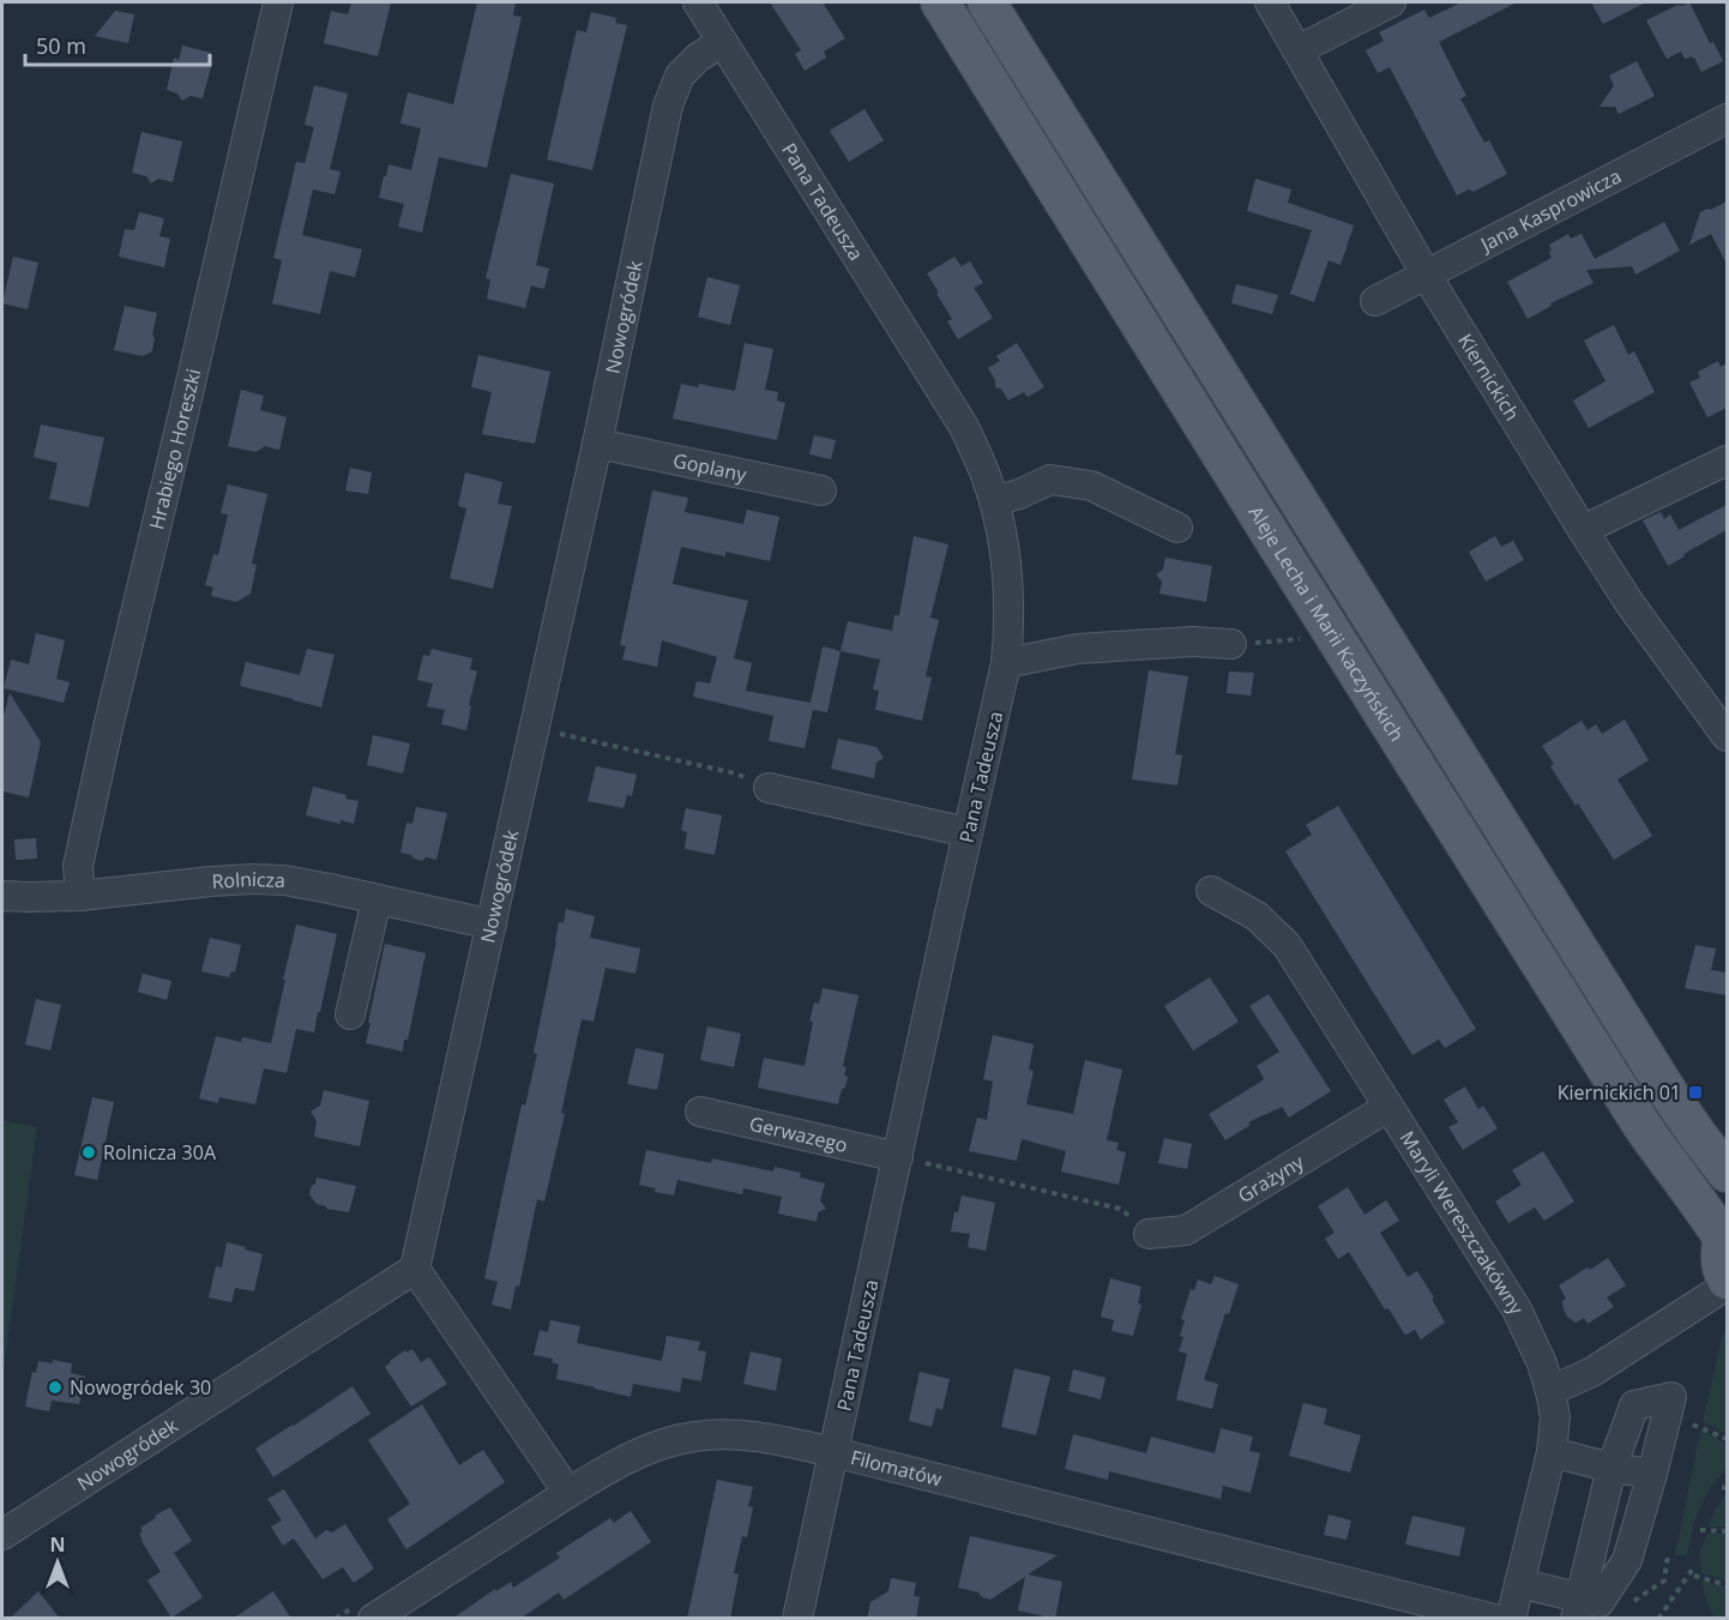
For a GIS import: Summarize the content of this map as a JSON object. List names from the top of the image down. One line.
{"streets":{"main road":["Aleje Lecha i Marii Kaczyńskich"],"street":["Pana Tadeusza","Jana Kasprowicza","Nowogródek","Kiernickich","Hrabiego Horeszki","Goplany","Rolnicza","Gerwazego","Grażyny","Maryli Wereszczakówny","Filomatów"]},"crossings":[["Pana Tadeusza","Nowogródek"],["Pana Tadeusza","Gerwazego"],["Pana Tadeusza","Filomatów"],["Jana Kasprowicza","Kiernickich"],["Nowogródek","Goplany"],["Nowogródek","Rolnicza"],["Hrabiego Horeszki","Rolnicza"],["Grażyny","Maryli Wereszczakówny"]],"places":{"transit":["Kiernickich 01"],"other":["Rolnicza 30A","Nowogródek 30"]},"scale_bar":"50 m","north":"top"}
